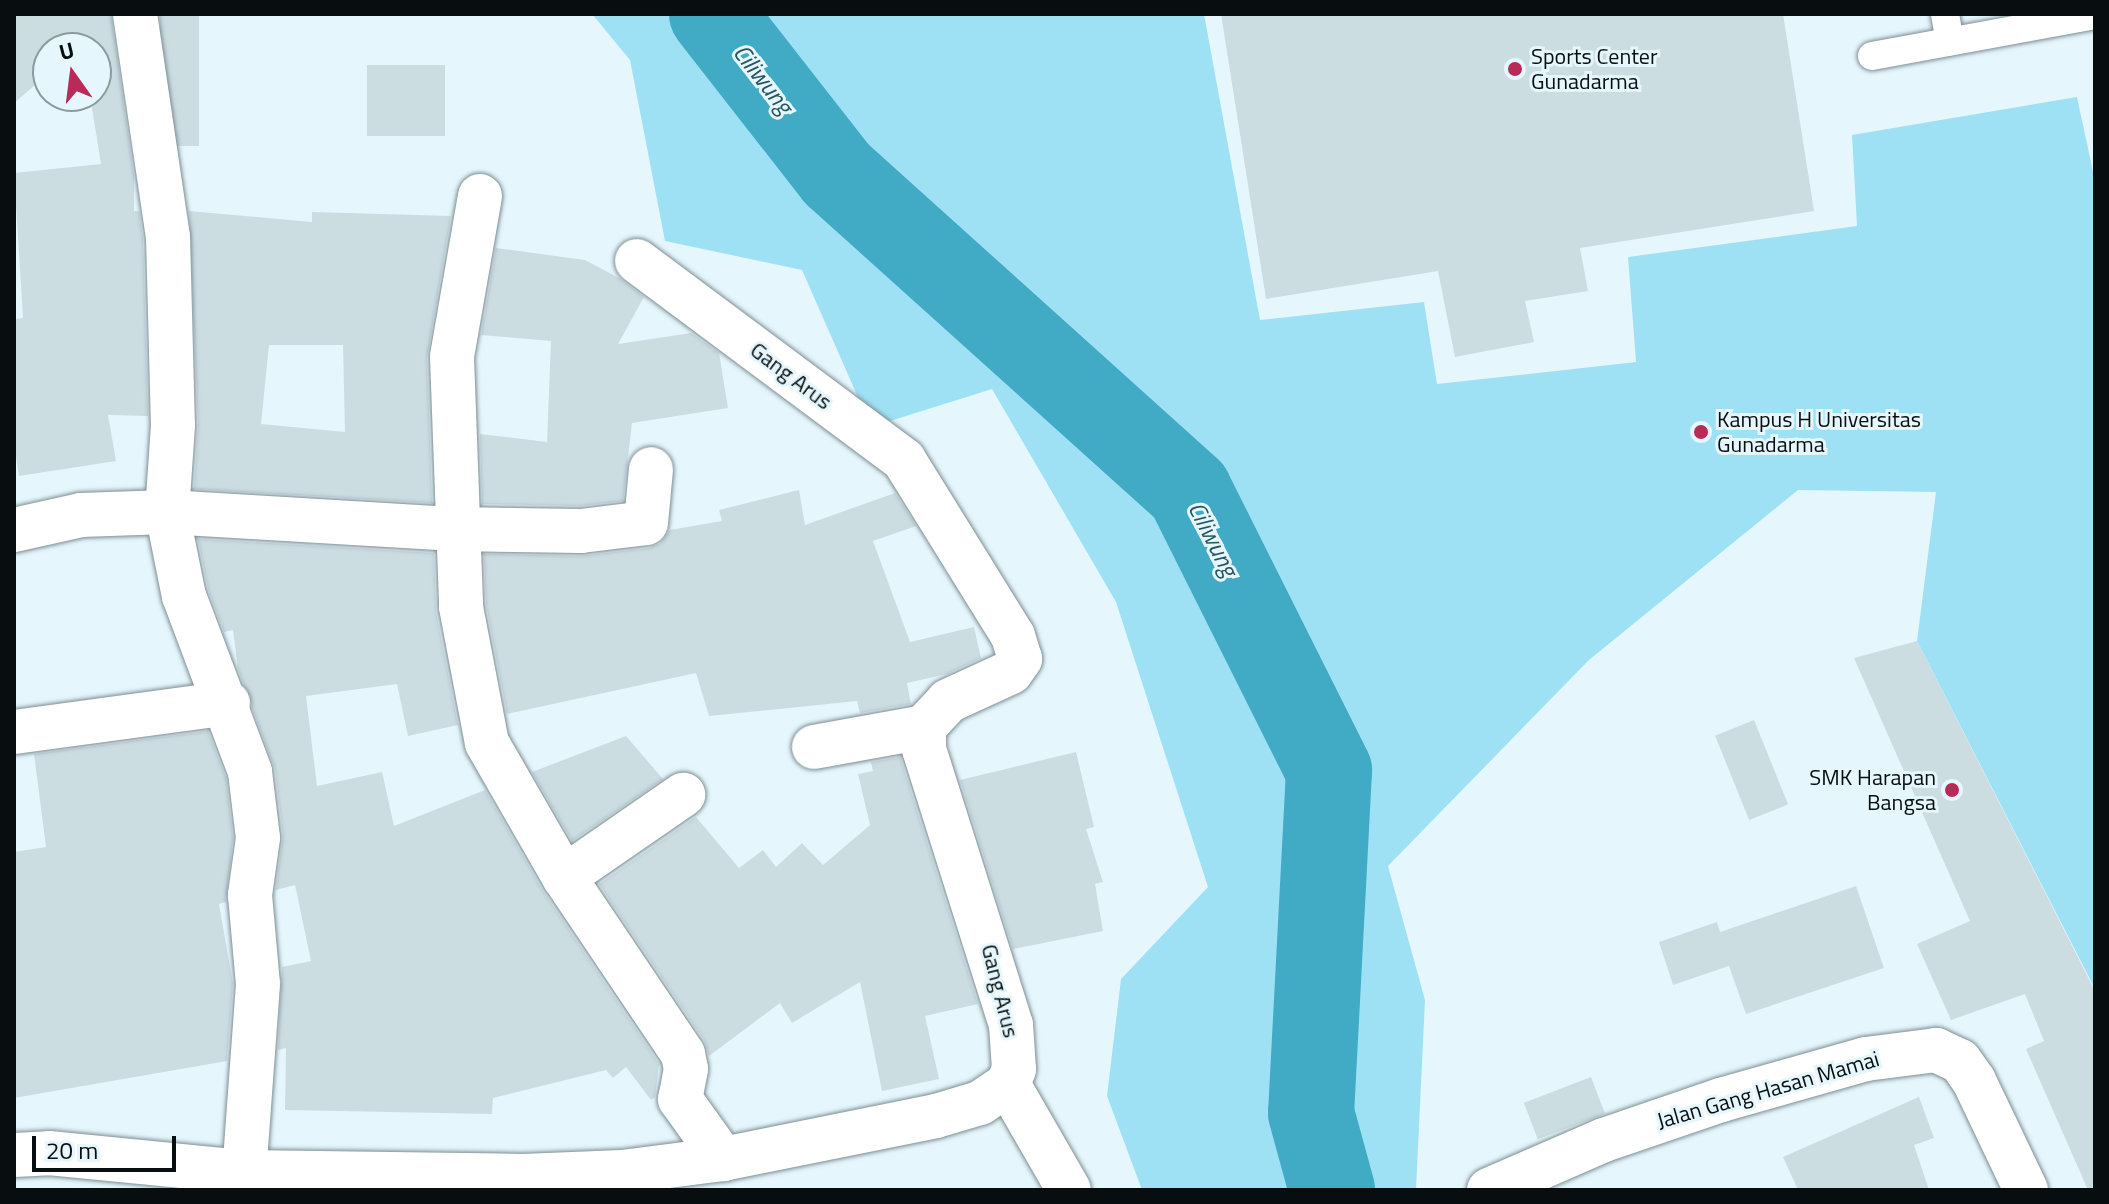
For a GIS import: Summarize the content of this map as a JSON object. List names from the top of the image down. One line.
{"streets":{"street":["Gang Arus","Jalan Gang Hasan Mamai"]},"water":["Ciliwung"],"places":["Sports Center Gunadarma","Kampus H Universitas Gunadarma","SMK Harapan Bangsa"],"scale_bar":"20 m","north":"top"}
